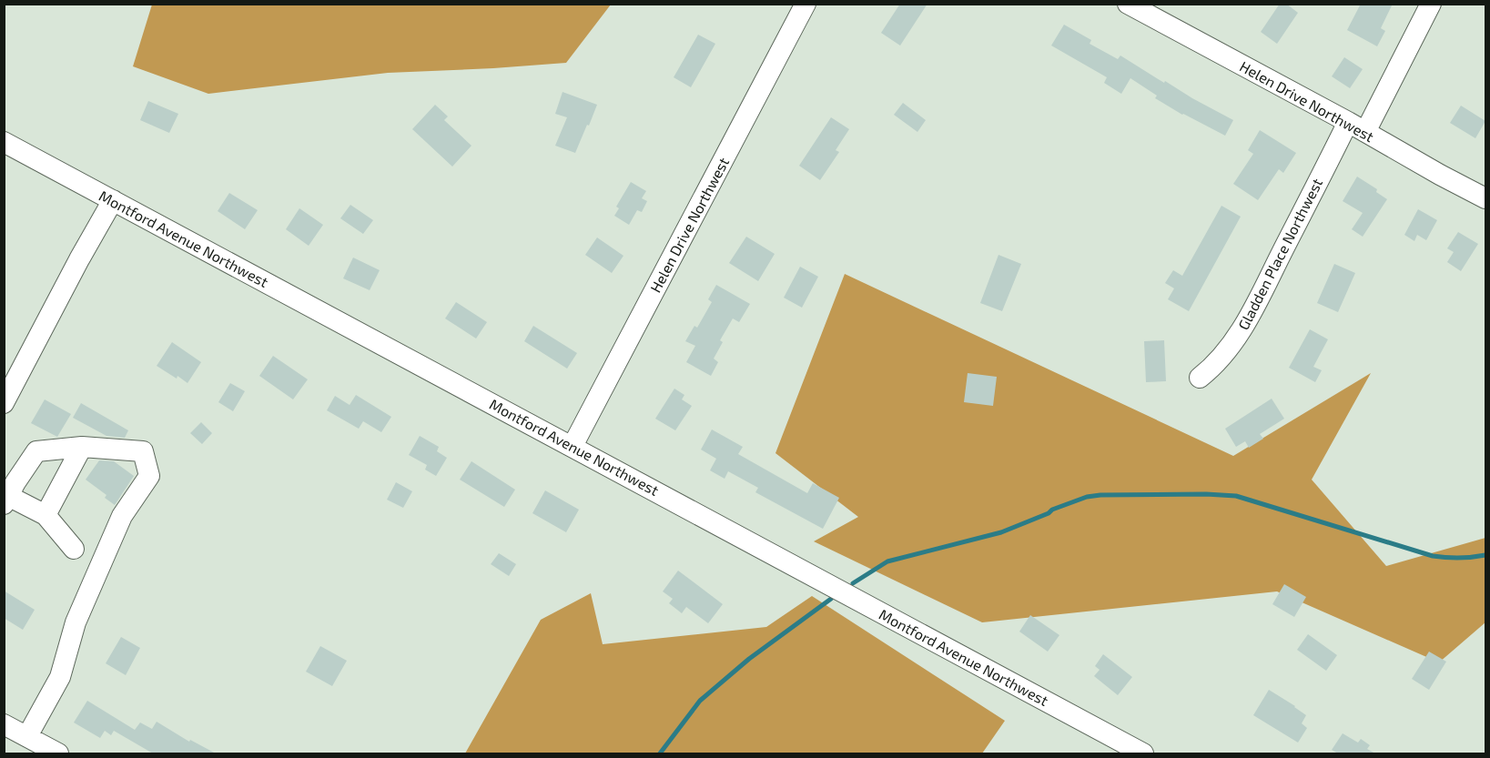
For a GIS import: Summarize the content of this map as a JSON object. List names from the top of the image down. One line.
{"streets":{"street":["Helen Drive Northwest","Montford Avenue Northwest","Gladden Place Northwest"]},"crossings":[["Helen Drive Northwest","Montford Avenue Northwest"],["Helen Drive Northwest","Gladden Place Northwest"]]}
